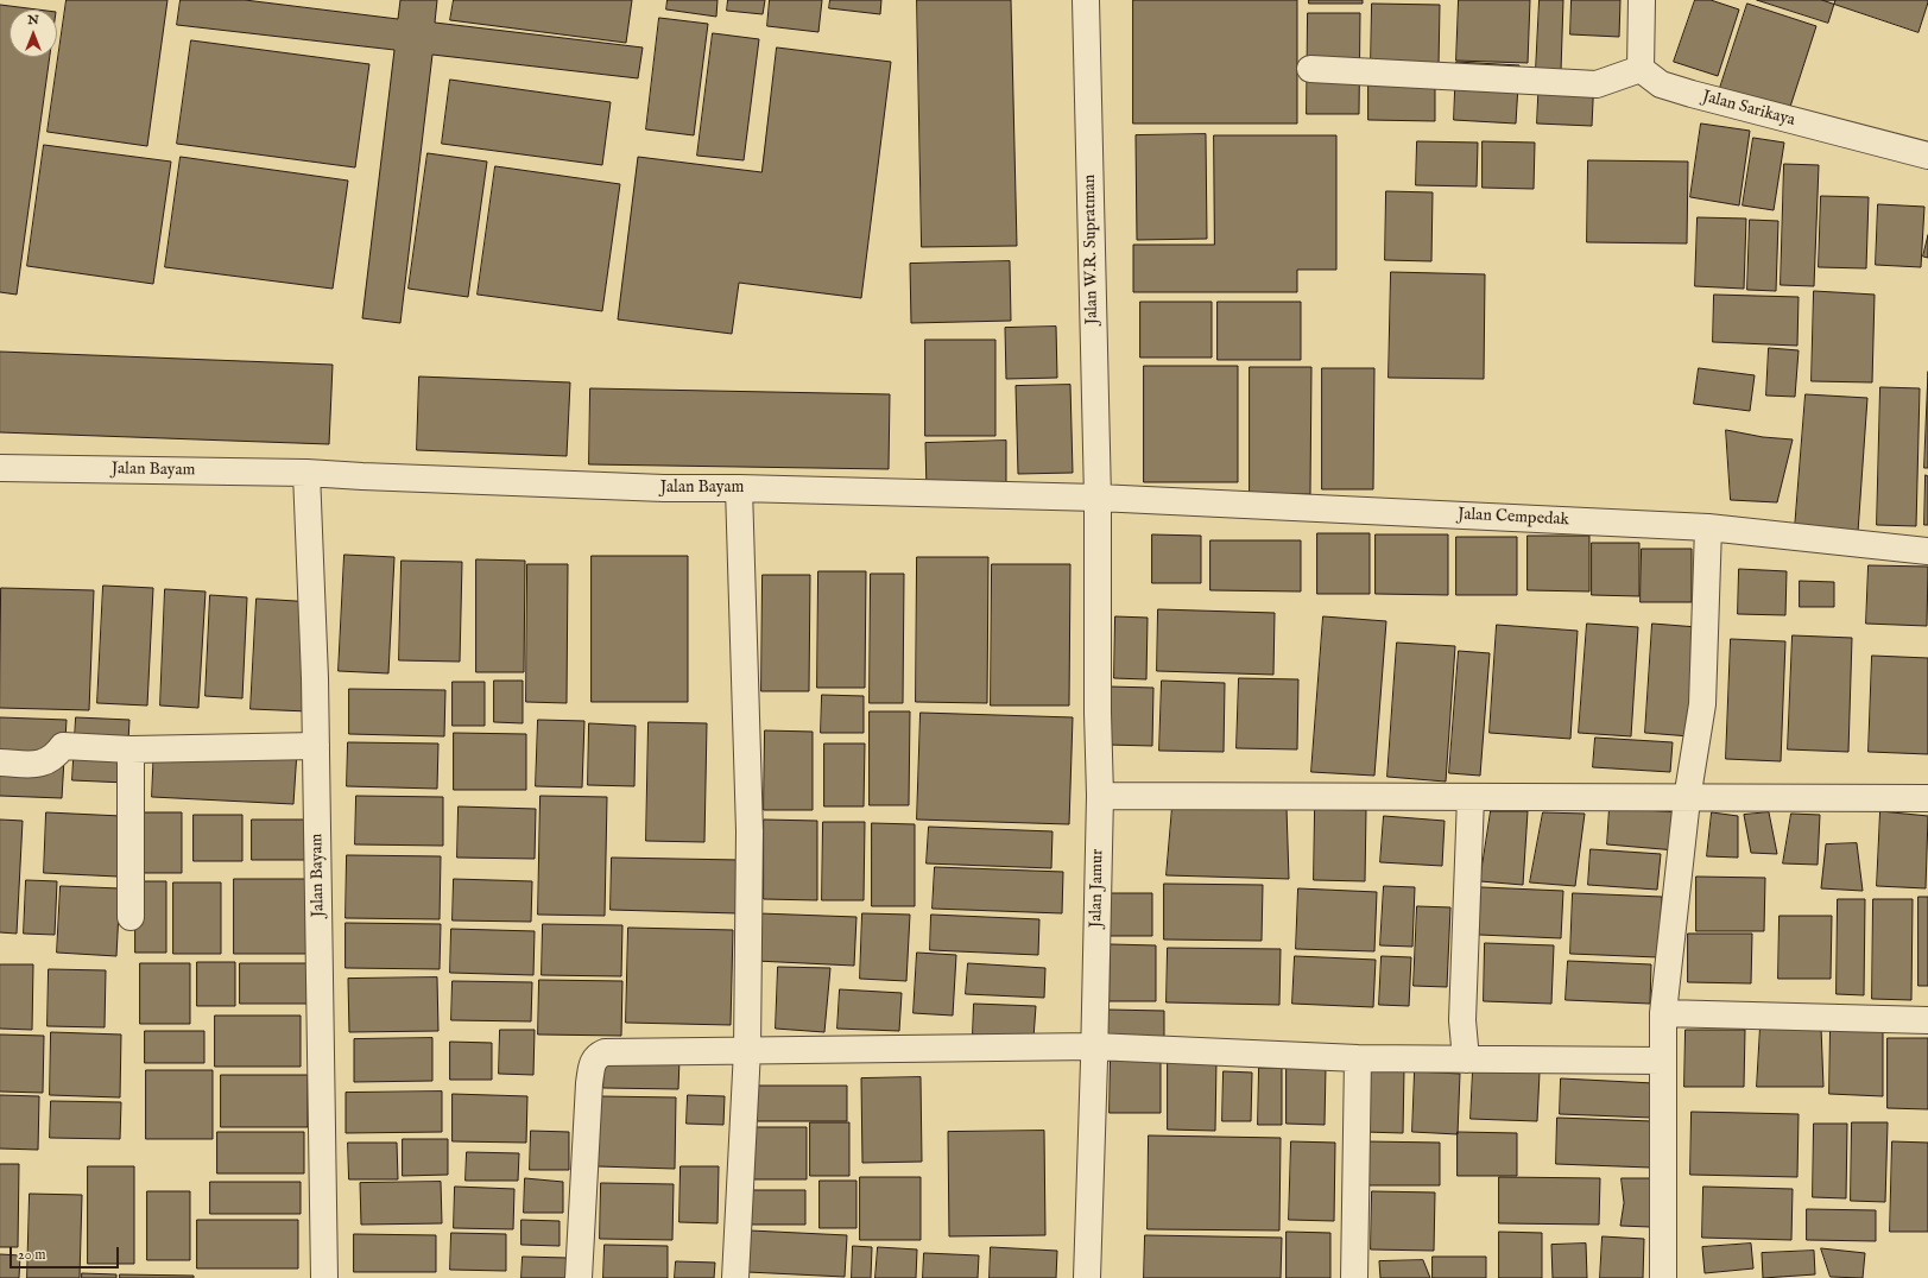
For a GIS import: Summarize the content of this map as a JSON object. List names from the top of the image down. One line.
{"streets":{"street":["Jalan Sarikaya","Jalan W.R. Supratman","Jalan Bayam","Jalan Cempedak","Jalan Jamur"]},"crossings":[["Jalan W.R. Supratman","Jalan Bayam"],["Jalan W.R. Supratman","Jalan Cempedak"],["Jalan W.R. Supratman","Jalan Jamur"],["Jalan Bayam","Jalan Cempedak"],["Jalan Bayam","Jalan Jamur"],["Jalan Cempedak","Jalan Jamur"]],"scale_bar":"20 m","north":"top"}
